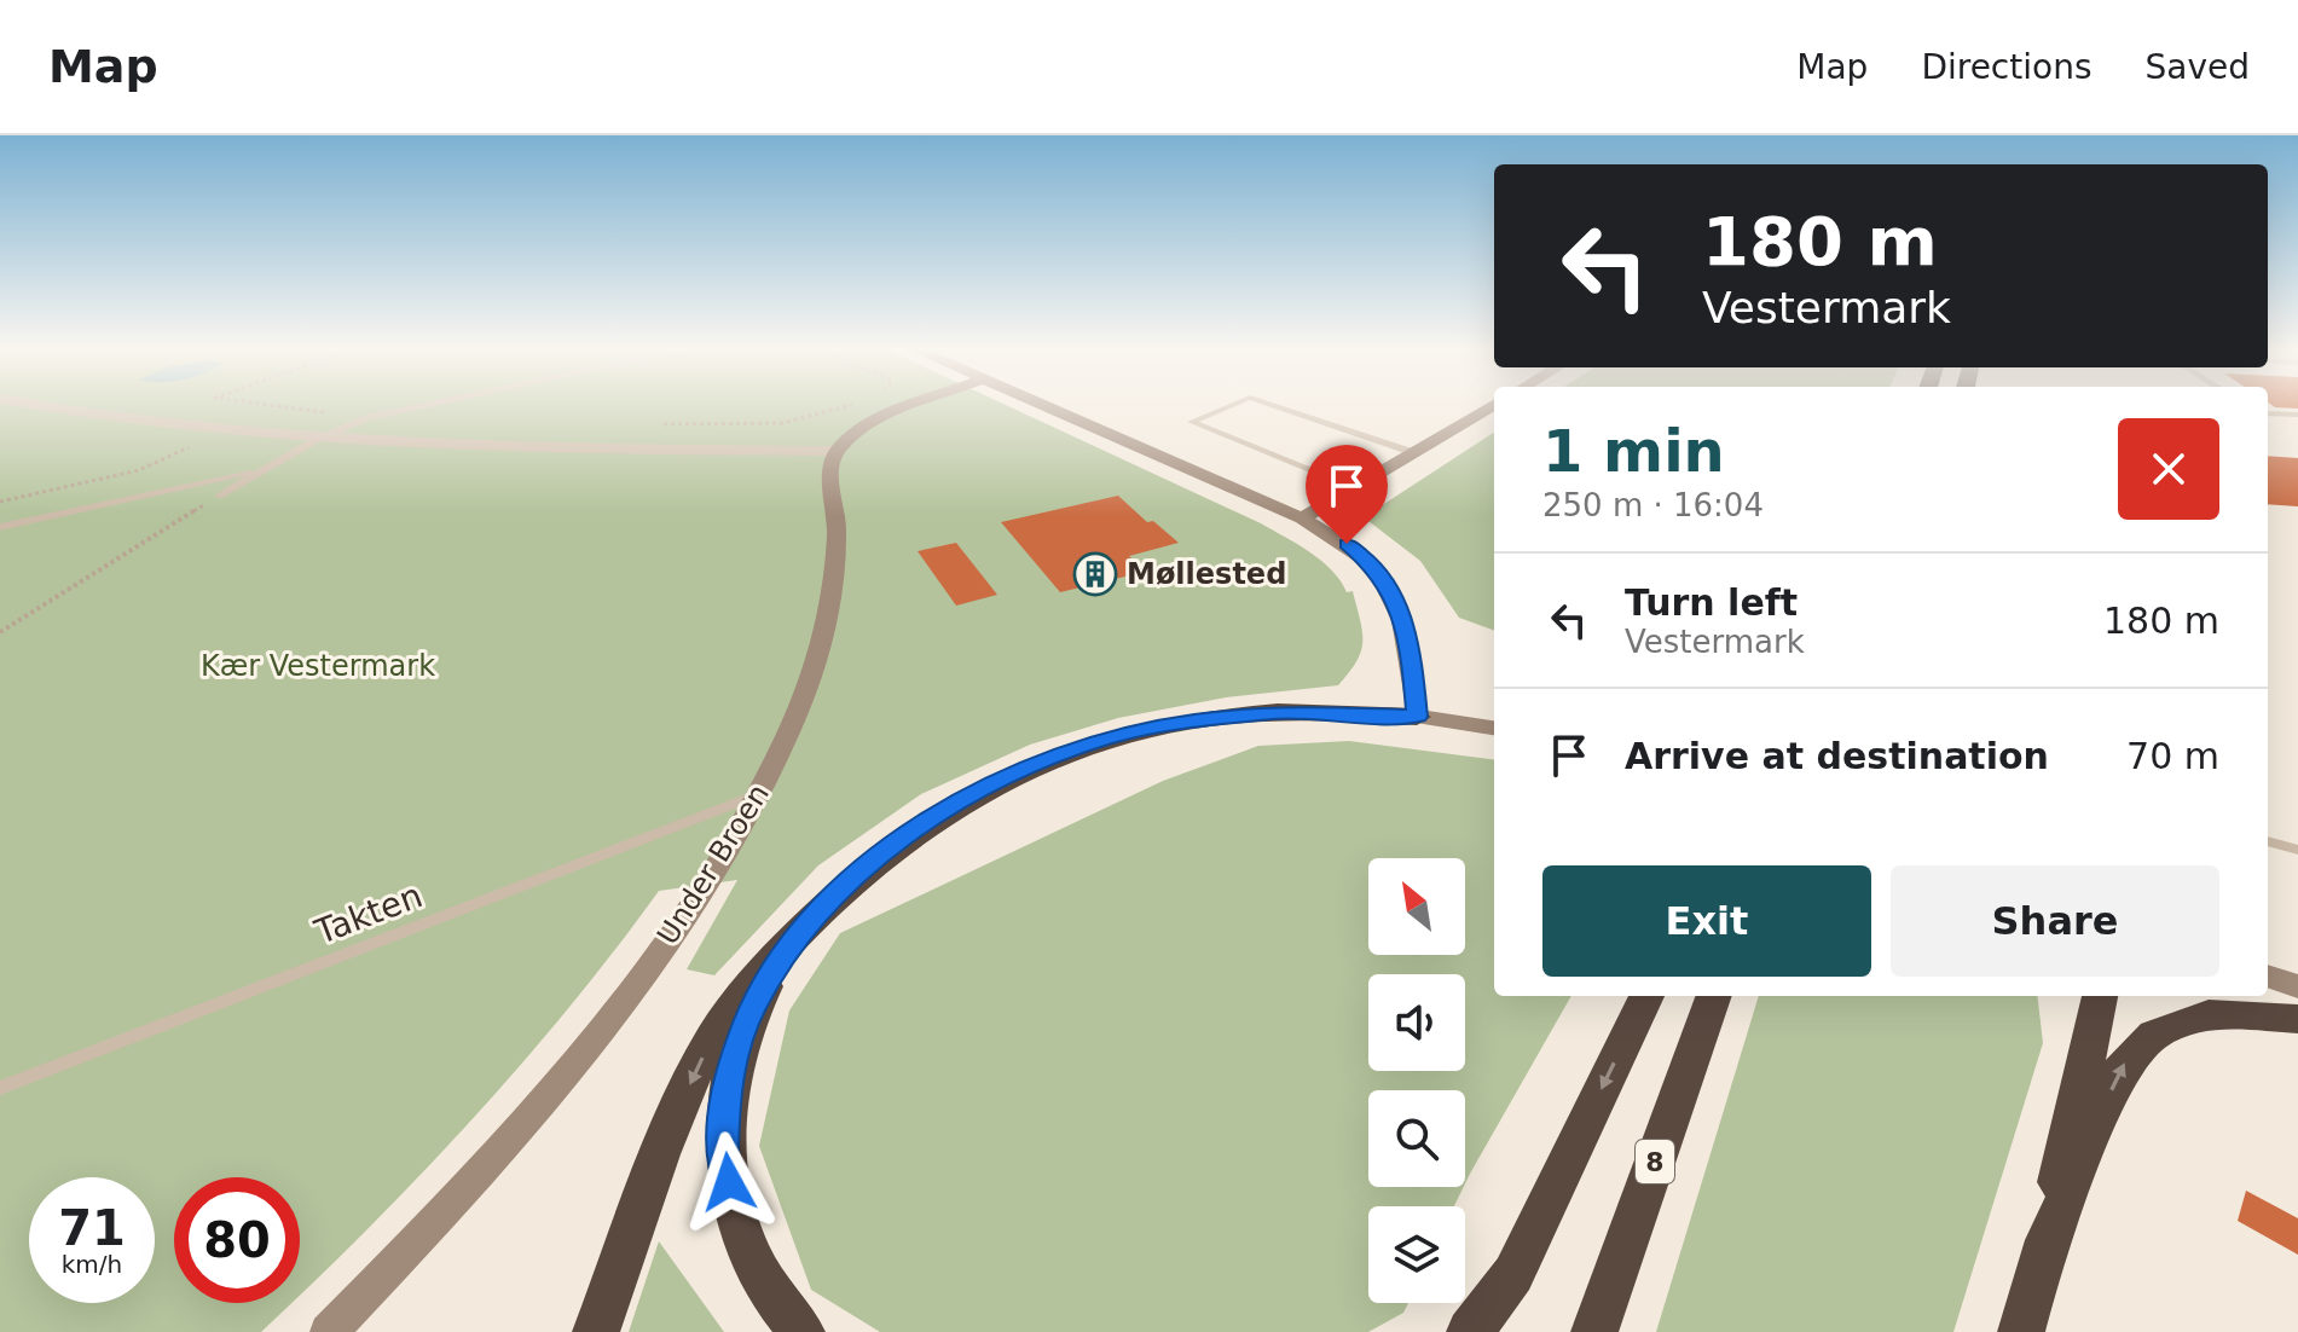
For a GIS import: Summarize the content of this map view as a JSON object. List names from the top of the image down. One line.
{"streets":{"highway":["8"],"street":["Under Broen"],"lane":["Takten"]},"crossings":[["Under Broen","Takten"]],"parks":["Kær Vestermark"],"places":{"building":["Møllested"]},"north":"top left","page":{"header":"Map","nav":["Map","Directions","Saved"],"turn":["180 m","Vestermark"],"heading":["1 min","250 m · 16:04"],"list":[{"name":"Turn left","note":"Vestermark","value":"180 m"},{"name":"Arrive at destination","value":"70 m"}],"buttons":["Exit","Share"],"speed":"71 km/h","limit":"80"}}
